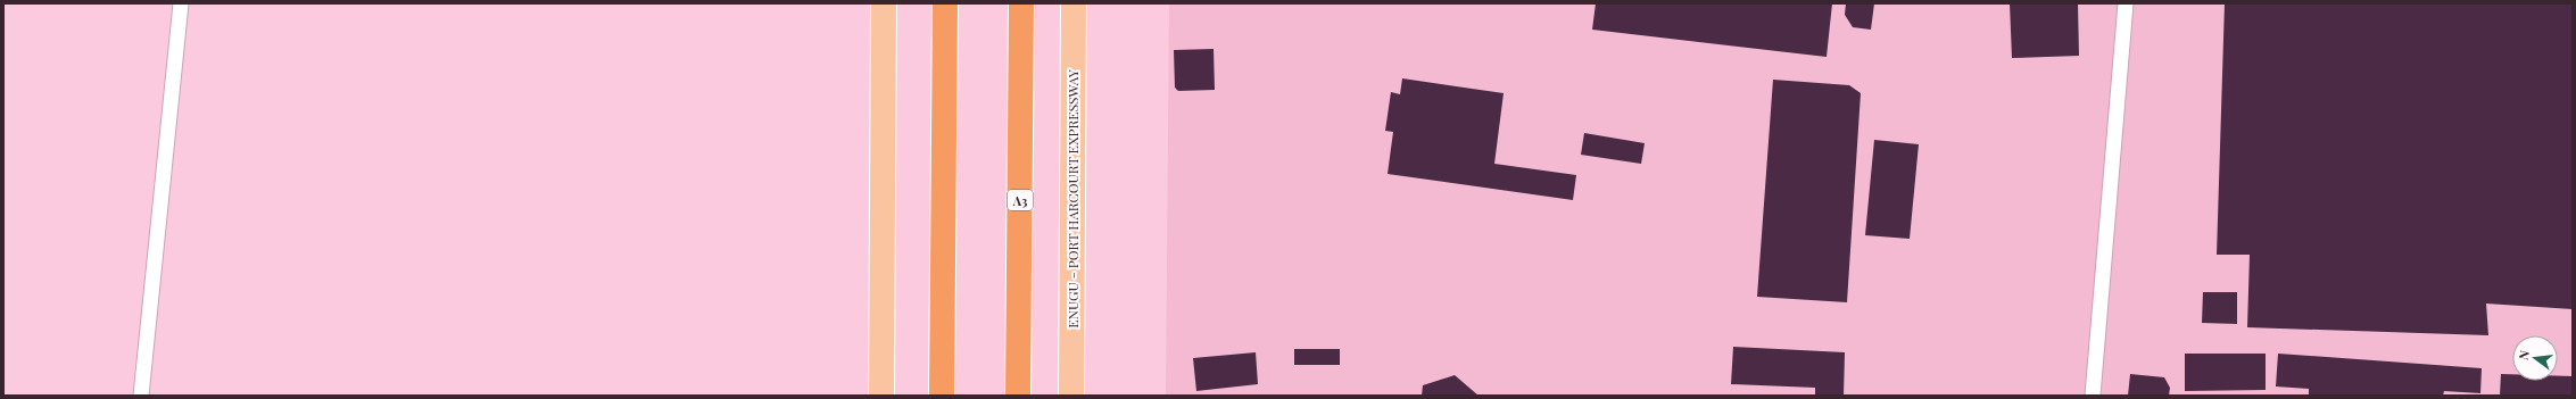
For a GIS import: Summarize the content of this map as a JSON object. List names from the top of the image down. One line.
{"streets":{"highway":["A3"],"main road":["ENUGU - PORT HARCOURT EXPRESSWAY"]},"north":"left"}
